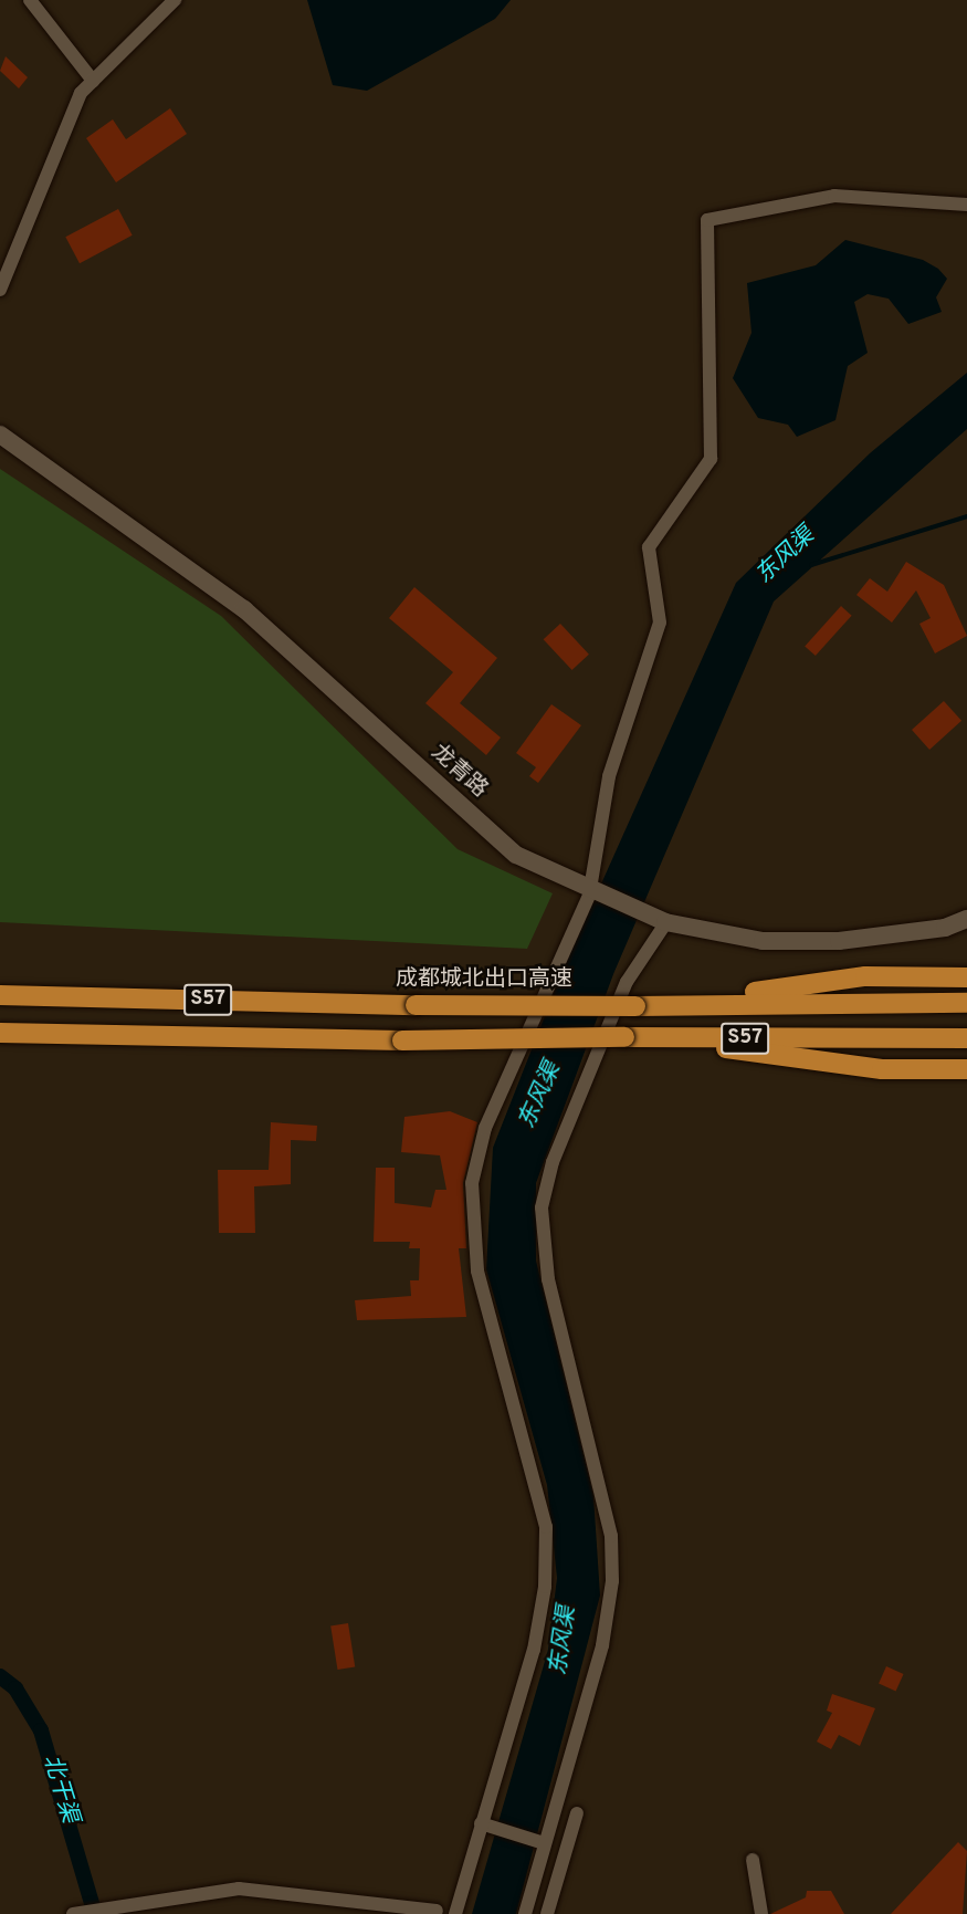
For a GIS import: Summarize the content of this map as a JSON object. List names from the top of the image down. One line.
{"streets":{"highway":["成都城北出口高速","S57"],"street":["龙青路"]},"water":["东风渠","北干渠"]}
